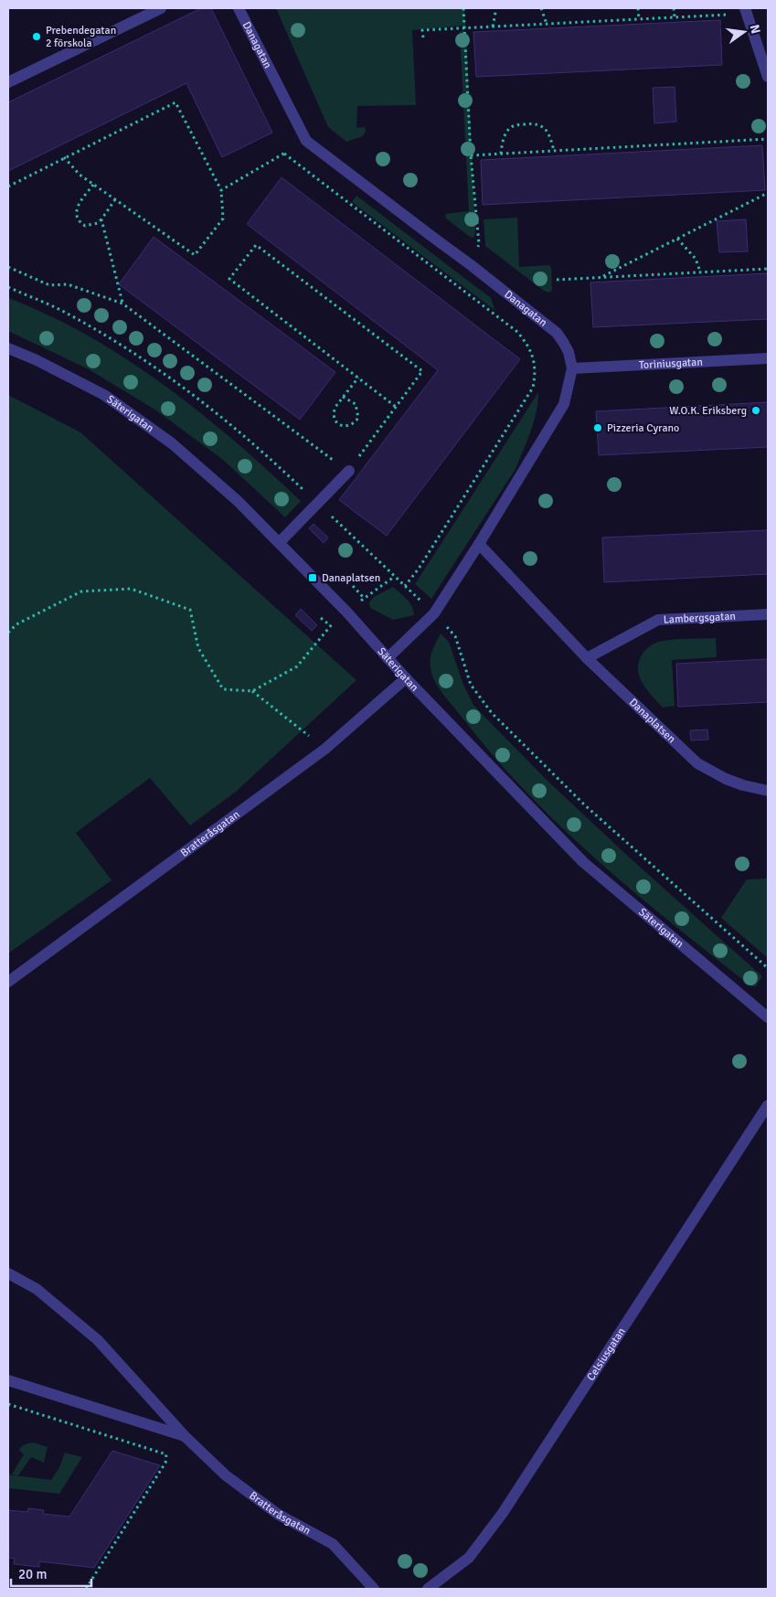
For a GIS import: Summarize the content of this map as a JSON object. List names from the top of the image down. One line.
{"streets":{"street":["Danagatan","Toriniusgatan","Säterigatan","Lambergsgatan","Danaplatsen","Bratteråsgatan","Celsiusgatan"]},"crossings":[["Danagatan","Toriniusgatan"],["Säterigatan","Bratteråsgatan"],["Lambergsgatan","Danaplatsen"]],"places":{"other":["Prebendegatan 2 förskola","W.O.K. Eriksberg","Pizzeria Cyrano"],"transit":["Danaplatsen"]},"scale_bar":"20 m","north":"right"}
